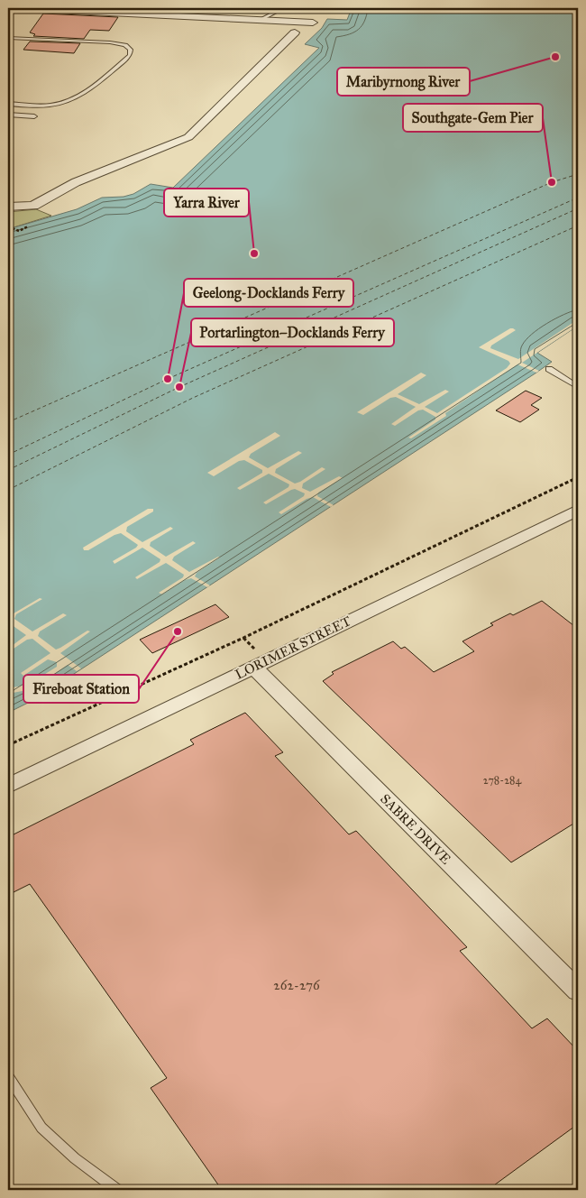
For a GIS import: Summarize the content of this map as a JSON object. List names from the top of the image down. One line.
{"streets":{"street":["LORIMER STREET","SABRE DRIVE"]},"crossings":[["LORIMER STREET","SABRE DRIVE"]],"places":["Maribyrnong River","Southgate-Gem Pier","Yarra River","Geelong-Docklands Ferry","Portarlington–Docklands Ferry","Fireboat Station"],"house_numbers":["278-284","262-276"]}
